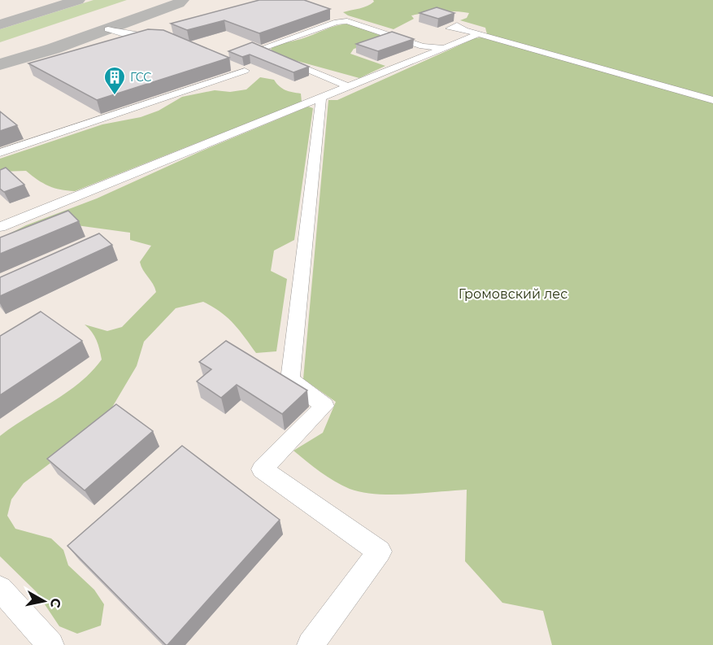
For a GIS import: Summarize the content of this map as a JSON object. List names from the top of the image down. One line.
{"parks":["Громовский лес"],"places":{"building":["ГСС"]},"north":"right"}
